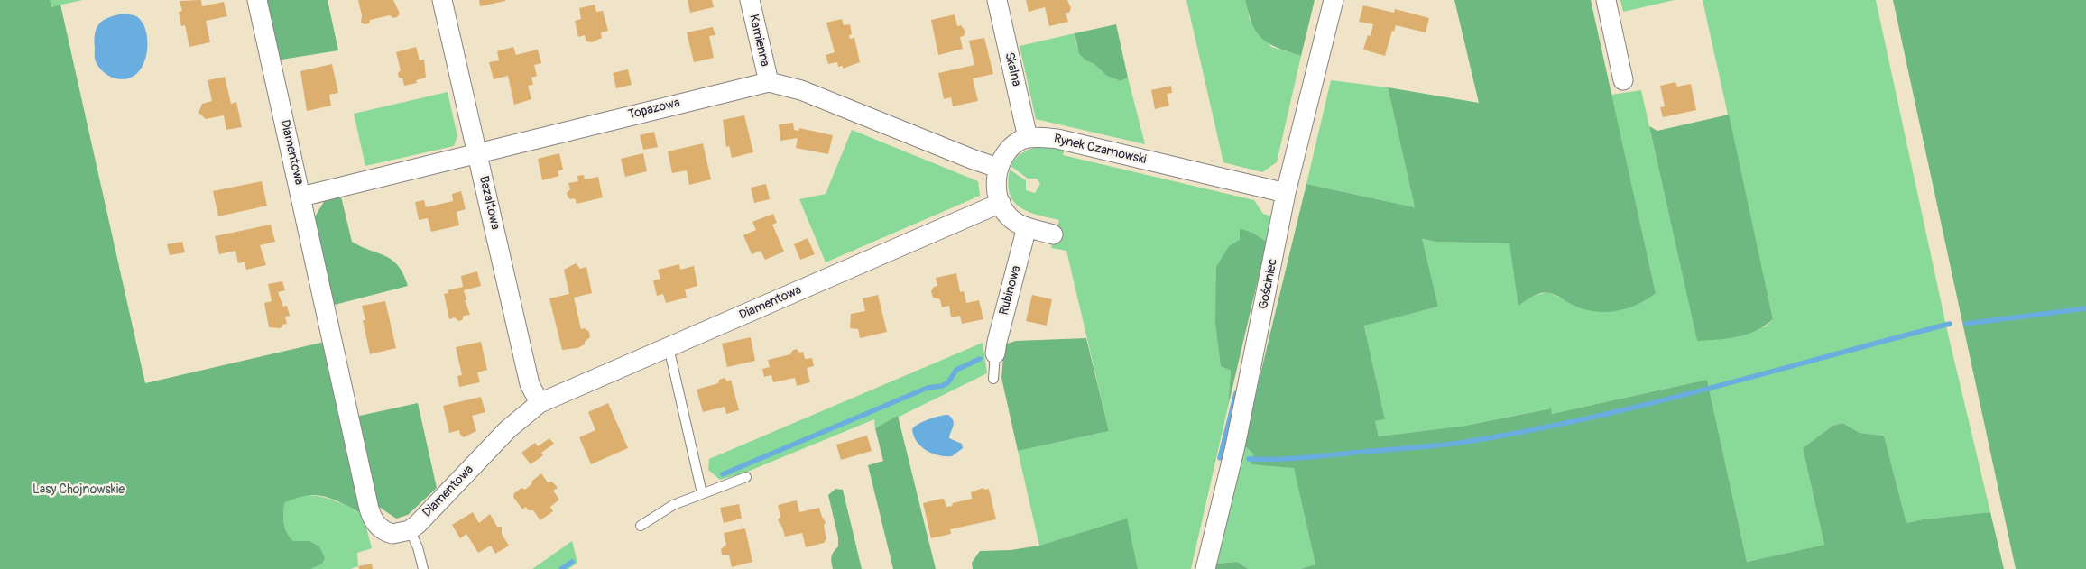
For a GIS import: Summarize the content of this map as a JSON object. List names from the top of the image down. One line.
{"streets":{"street":["Kamienna","Skalna","Topazowa","Rynek Czarnowski","Diamentowa","Bazaltowa","Gościniec","Rubinowa"]},"crossings":[["Kamienna","Topazowa"],["Skalna","Rynek Czarnowski"],["Topazowa","Diamentowa"],["Topazowa","Bazaltowa"],["Rynek Czarnowski","Gościniec"],["Diamentowa","Bazaltowa"]],"parks":["Lasy Chojnowskie"]}
